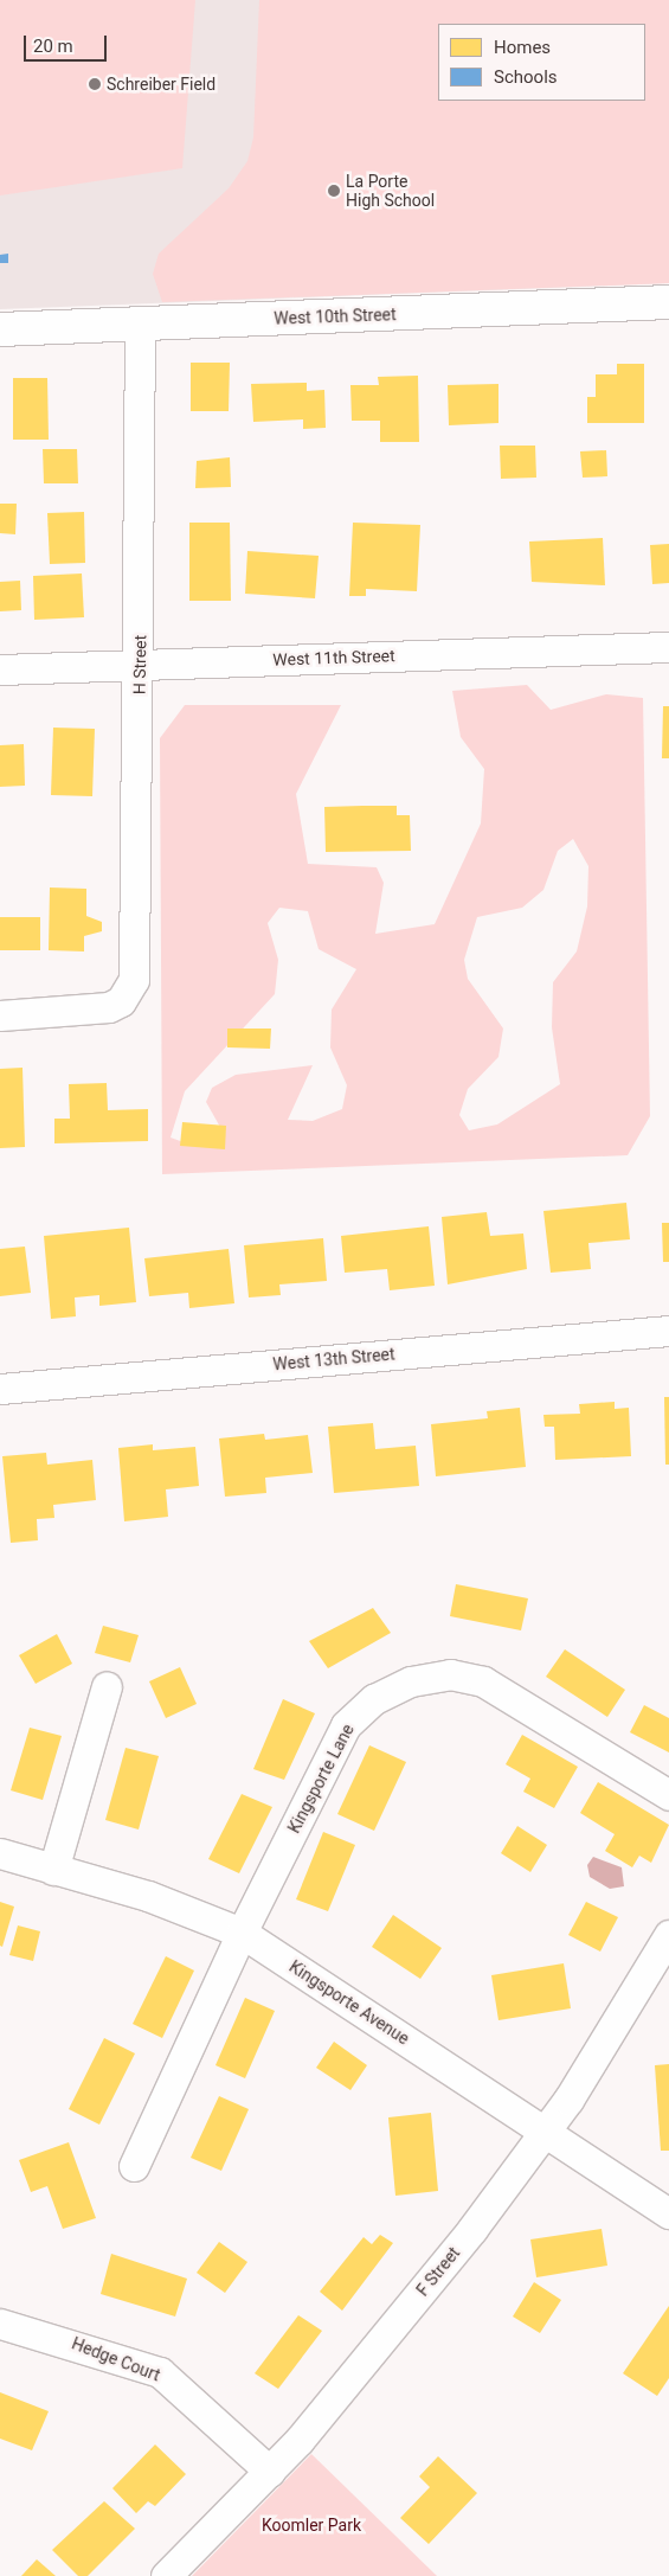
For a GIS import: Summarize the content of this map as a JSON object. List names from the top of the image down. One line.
{"streets":{"street":["West 10th Street","West 11th Street","H Street","West 13th Street","Kingsporte Lane","Kingsporte Avenue","F Street","Hedge Court"]},"crossings":[["West 10th Street","H Street"],["West 11th Street","H Street"],["Kingsporte Lane","Kingsporte Avenue"],["Kingsporte Avenue","F Street"],["F Street","Hedge Court"]],"parks":["Koomler Park"],"places":["Schreiber Field","La Porte High School"],"legend":["Homes","Schools"],"scale_bar":"20 m"}
